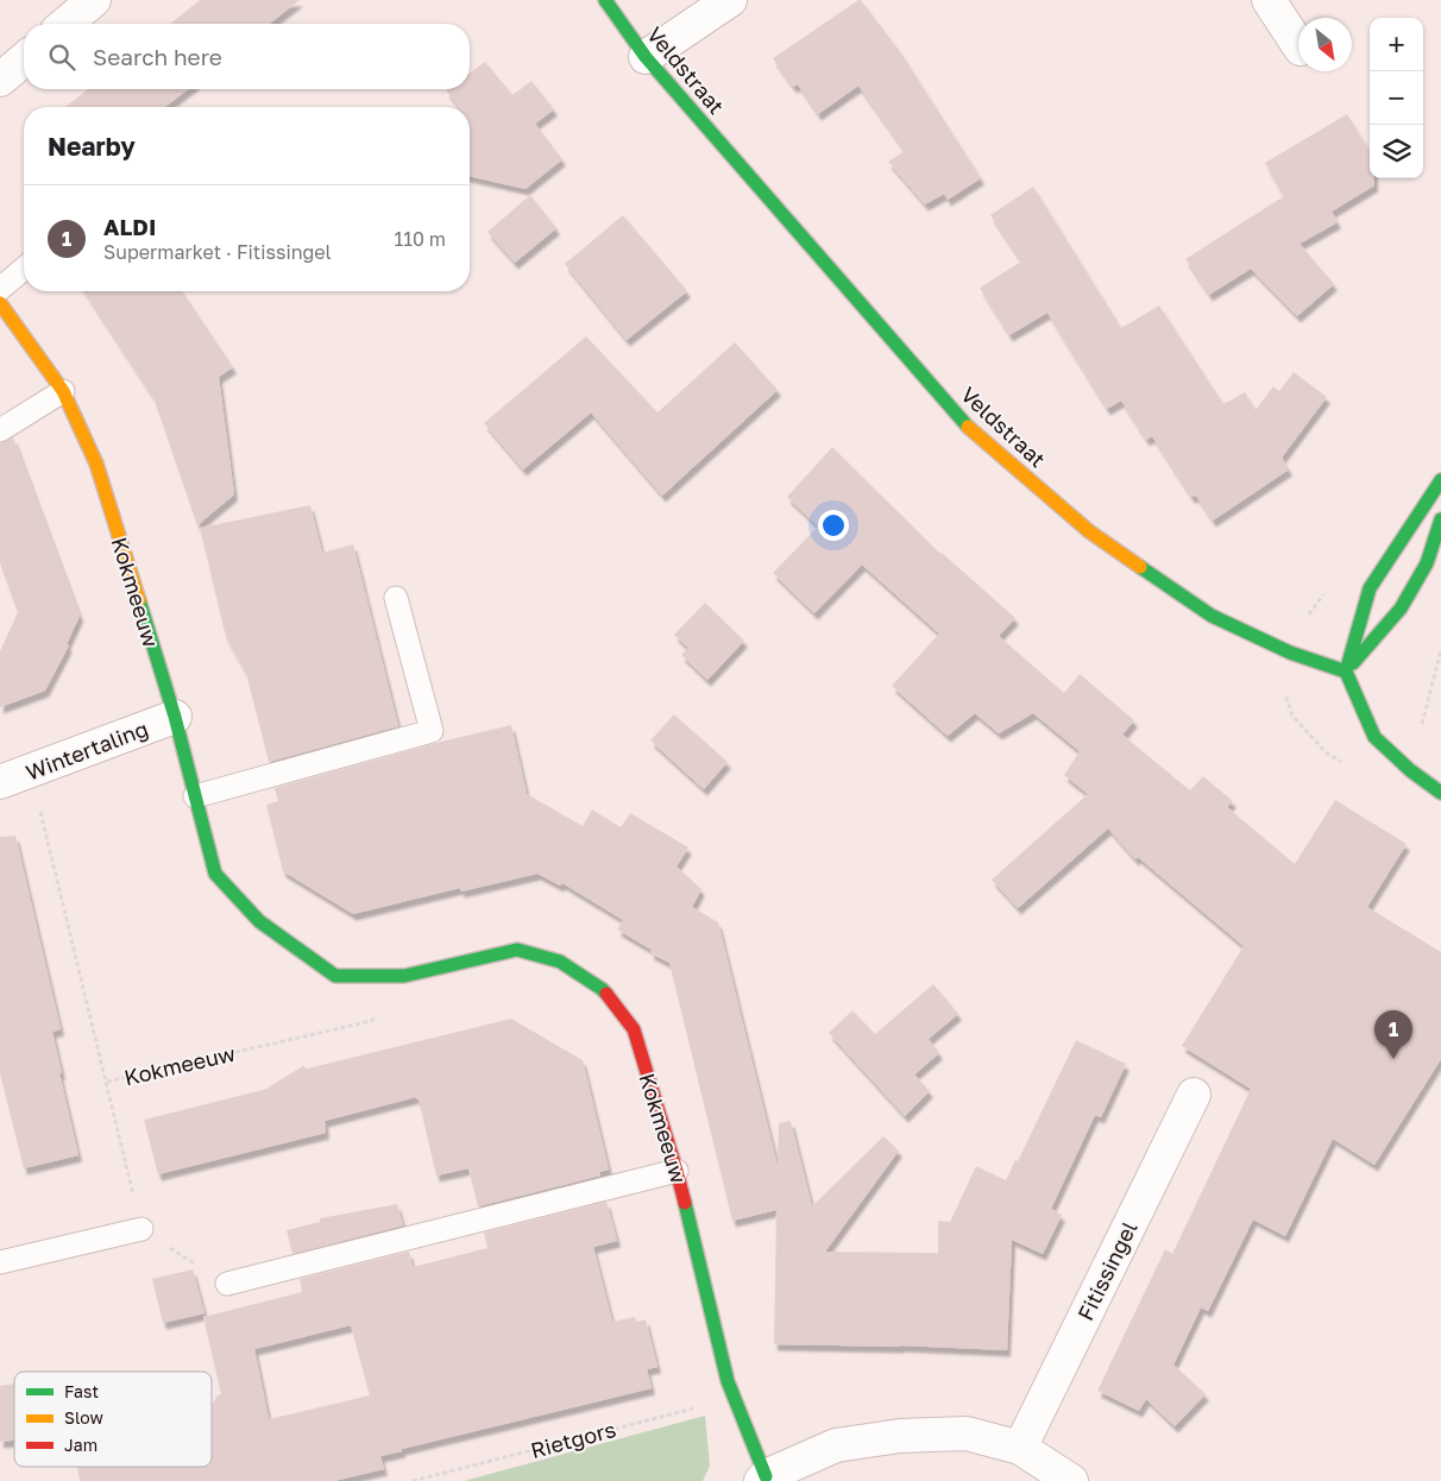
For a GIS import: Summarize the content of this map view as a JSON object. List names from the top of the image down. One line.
{"streets":{"street":["Veldstraat","Kokmeeuw","Wintertaling","Fitissingel"],"path":["Rietgors"]},"crossings":[["Kokmeeuw","Wintertaling"],["Kokmeeuw","Rietgors"]],"legend":["Fast","Slow","Jam"],"north":"bottom right","page":{"map_buttons":["+","−"],"search":"Search here","heading":"Nearby","list":[{"mark":"1","name":"ALDI","note":"Supermarket · Fitissingel","value":"110 m"}],"pins":"1"}}
